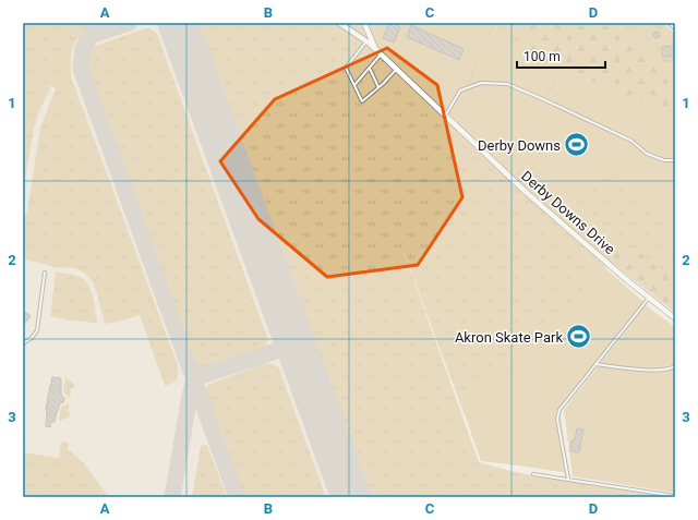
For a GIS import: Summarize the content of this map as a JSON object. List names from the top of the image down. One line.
{"streets":{"street":["Derby Downs Drive"]},"places":{"sports":["Derby Downs","Akron Skate Park"]},"scale_bar":"100 m","grid":{"columns":["A","B","C","D"],"rows":["1","2","3"]}}
